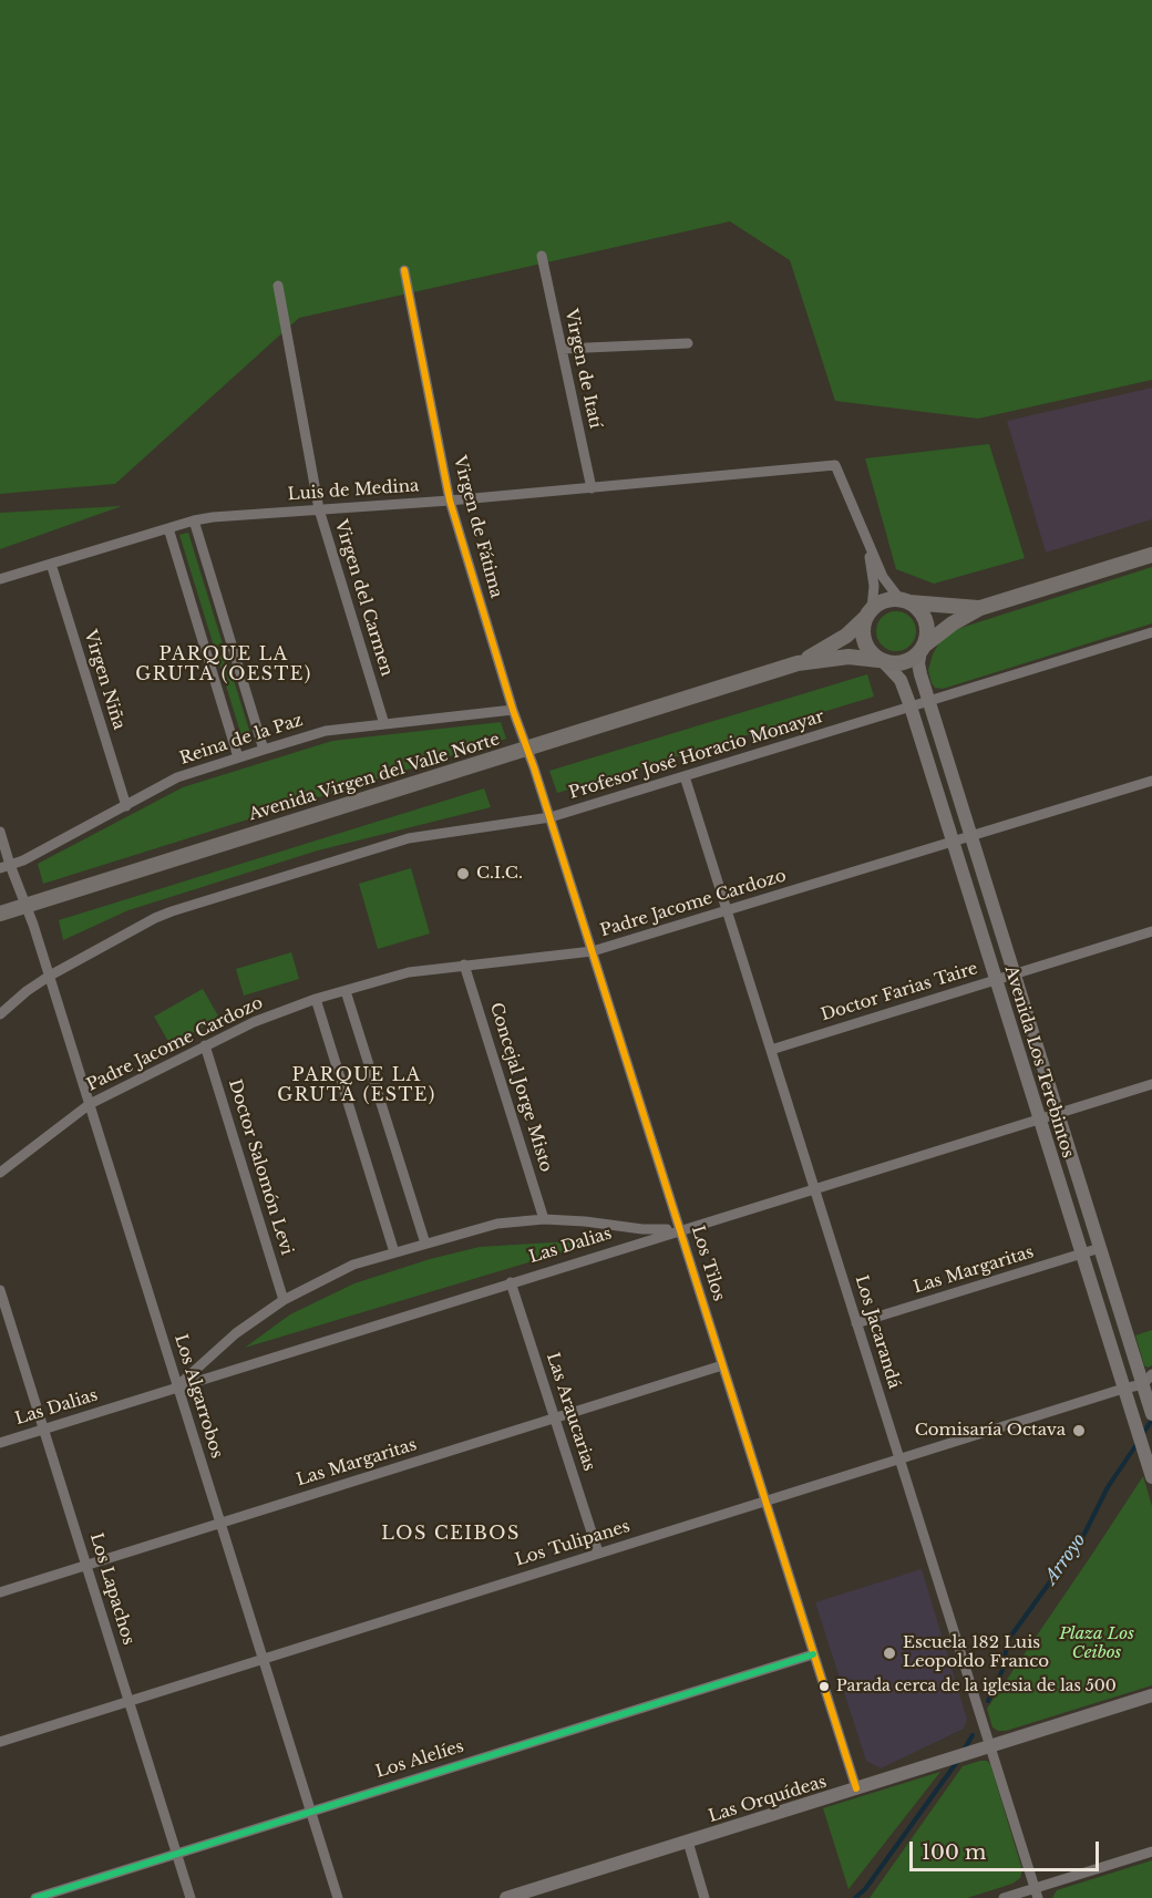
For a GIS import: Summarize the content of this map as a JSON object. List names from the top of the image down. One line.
{"streets":{"main road":["Avenida Virgen del Valle Norte","Avenida Los Terebintos","Las Orquídeas"],"street":["Virgen de Itatí","Luis de Medina","Virgen de Fátima","Virgen del Carmen","Virgen Niña","Reina de la Paz","Profesor José Horacio Monayar","Padre Jacome Cardozo","Doctor Farias Taire","Concejal Jorge Misto","Doctor Salomón Levi","Las Dalias","Los Tilos","Las Margaritas","Los Jacarandá","Los Algarrobos","Las Araucarias","Los Tulipanes","Los Lapachos","Los Alelíes"]},"crossings":[["Virgen de Itatí","Luis de Medina"],["Luis de Medina","Virgen de Fátima"],["Luis de Medina","Virgen del Carmen"],["Luis de Medina","Virgen Niña"],["Virgen de Fátima","Reina de la Paz"],["Virgen de Fátima","Avenida Virgen del Valle Norte"],["Virgen de Fátima","Los Tilos"],["Virgen del Carmen","Reina de la Paz"],["Virgen Niña","Reina de la Paz"],["Reina de la Paz","Los Algarrobos"],["Profesor José Horacio Monayar","Avenida Los Terebintos"],["Profesor José Horacio Monayar","Los Tilos"],["Profesor José Horacio Monayar","Los Jacarandá"],["Profesor José Horacio Monayar","Los Algarrobos"],["Avenida Virgen del Valle Norte","Avenida Los Terebintos"],["Avenida Virgen del Valle Norte","Los Tilos"],["Avenida Virgen del Valle Norte","Los Algarrobos"],["Padre Jacome Cardozo","Avenida Los Terebintos"],["Padre Jacome Cardozo","Concejal Jorge Misto"],["Padre Jacome Cardozo","Doctor Salomón Levi"],["Padre Jacome Cardozo","Los Tilos"],["Padre Jacome Cardozo","Los Jacarandá"],["Padre Jacome Cardozo","Los Algarrobos"],["Doctor Farias Taire","Avenida Los Terebintos"],["Doctor Farias Taire","Los Jacarandá"],["Avenida Los Terebintos","Las Dalias"],["Avenida Los Terebintos","Las Margaritas"],["Avenida Los Terebintos","Los Tulipanes"],["Las Dalias","Los Tilos"],["Las Dalias","Los Jacarandá"],["Las Dalias","Los Algarrobos"],["Las Dalias","Las Araucarias"],["Las Dalias","Los Lapachos"],["Los Tilos","Las Margaritas"],["Los Tilos","Los Tulipanes"],["Los Tilos","Los Alelíes"],["Los Tilos","Las Orquídeas"],["Las Margaritas","Los Jacarandá"],["Las Margaritas","Los Algarrobos"],["Las Margaritas","Las Araucarias"],["Las Margaritas","Los Lapachos"],["Los Jacarandá","Los Tulipanes"],["Los Jacarandá","Las Orquídeas"],["Los Algarrobos","Los Tulipanes"],["Los Algarrobos","Los Alelíes"],["Las Araucarias","Los Tulipanes"],["Los Tulipanes","Los Lapachos"],["Los Lapachos","Los Alelíes"]],"districts":["PARQUE LA GRUTA (OESTE)","PARQUE LA GRUTA (ESTE)","LOS CEIBOS"],"water":["Arroyo"],"parks":["Plaza Los Ceibos"],"places":["C.I.C.","Comisaría Octava","Escuela 182 Luis Leopoldo Franco","Parada cerca de la iglesia de las 500"],"scale_bar":"100 m"}
